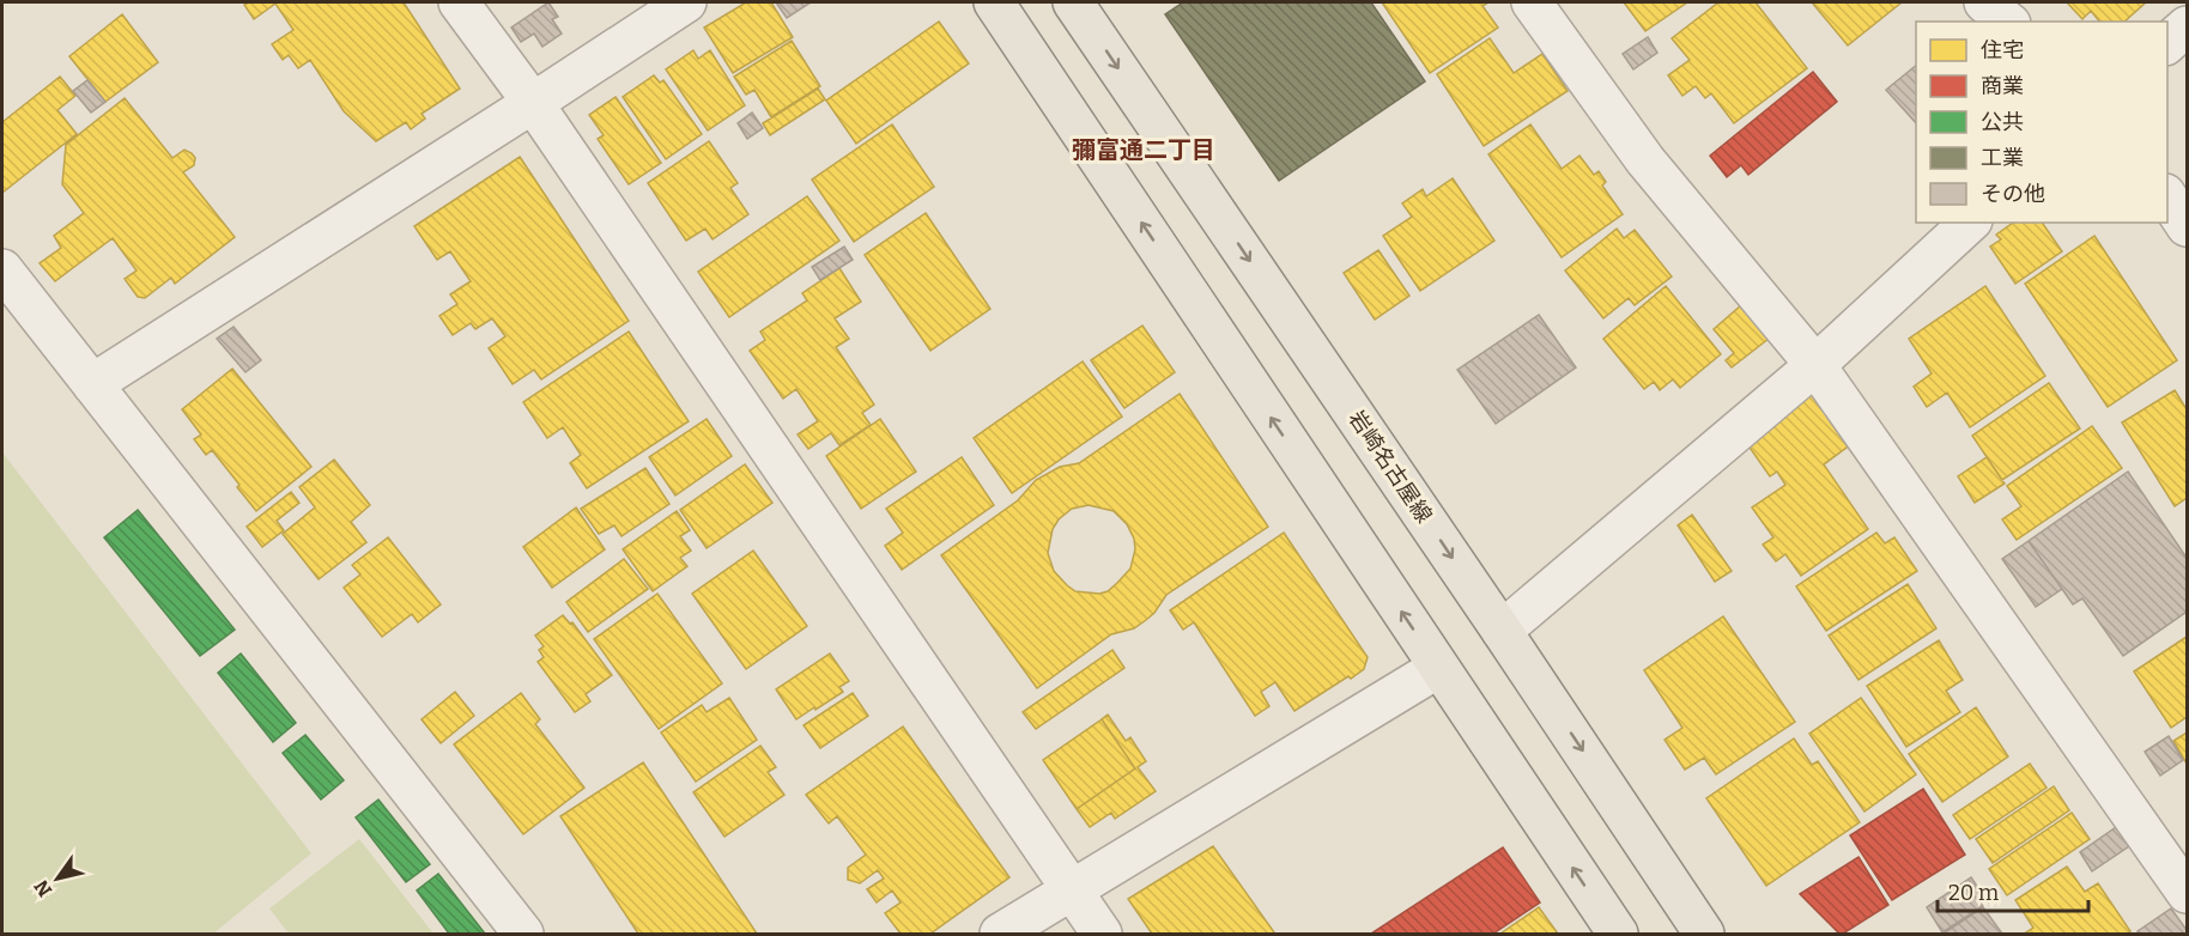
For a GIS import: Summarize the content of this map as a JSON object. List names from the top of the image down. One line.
{"streets":{"main road":["岩崎名古屋線"]},"districts":["彌富通二丁目"],"legend":["住宅","商業","公共","工業","その他"],"scale_bar":"20 m","north":"bottom left"}
